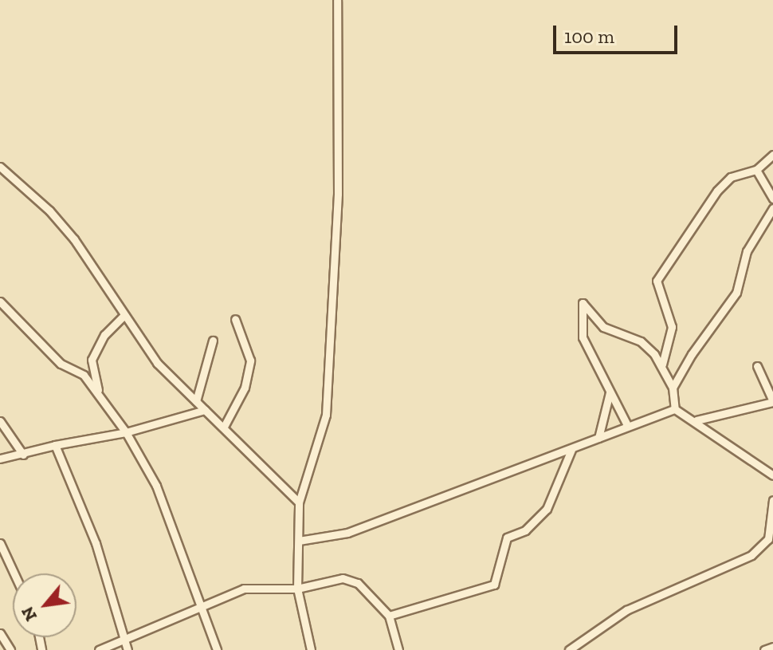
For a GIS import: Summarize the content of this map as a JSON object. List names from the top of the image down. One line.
{"scale_bar":"100 m","north":"bottom left"}
